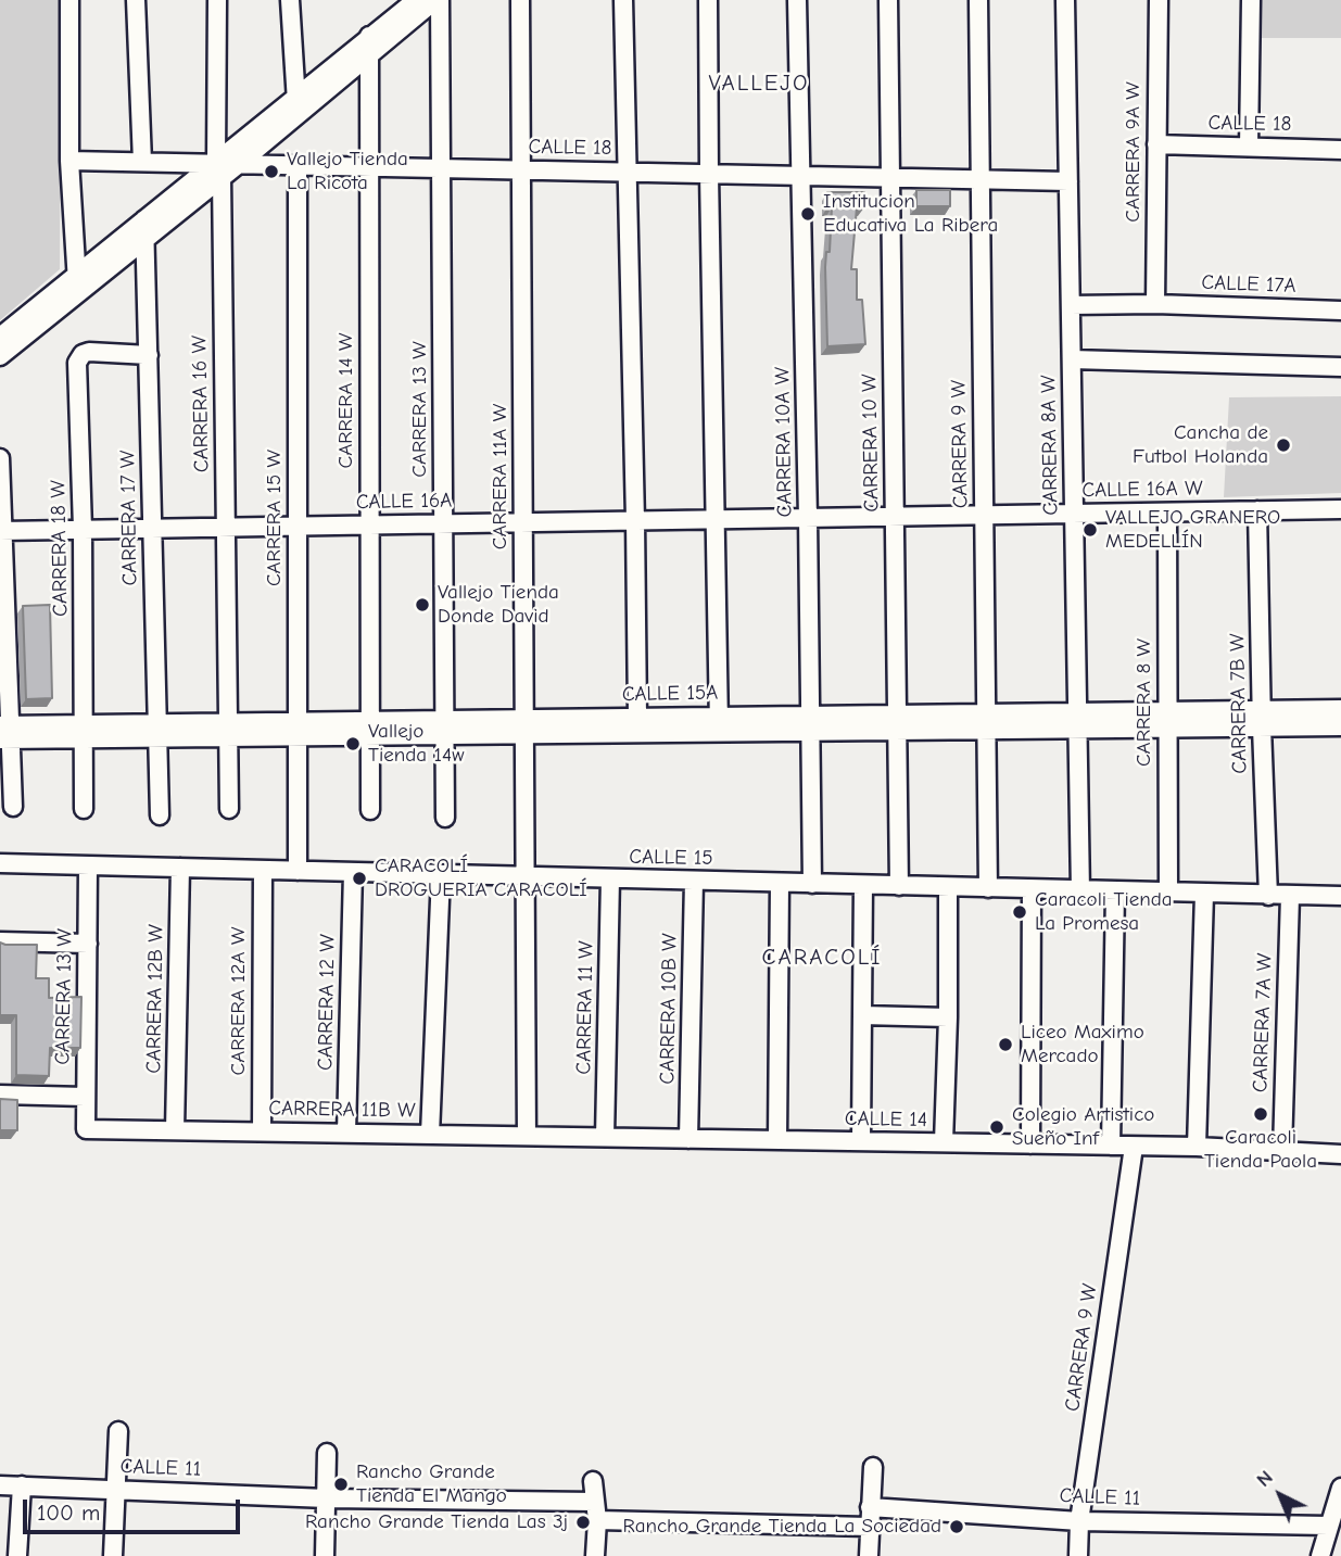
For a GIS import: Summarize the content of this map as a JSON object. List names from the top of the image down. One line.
{"streets":{"street":["CALLE 18","CARRERA 9A W","CALLE 17A","CARRERA 14 W","CARRERA 16 W","CARRERA 13 W","CARRERA 10A W","CARRERA 10 W","CARRERA 9 W","CARRERA 8A W","CARRERA 11A W","CALLE 16A W","CALLE 16A","CARRERA 17 W","CARRERA 15 W","CARRERA 18 W","CALLE 15A","CARRERA 8 W","CARRERA 7B W","CALLE 15","CARRERA 12B W","CARRERA 12A W","CARRERA 12 W","CARRERA 11 W","CARRERA 10B W","CARRERA 7A W","CARRERA 11B W","CALLE 14","CALLE 11"]},"crossings":[["CALLE 18","CARRERA 9A W"],["CALLE 18","CARRERA 14 W"],["CALLE 18","CARRERA 13 W"],["CALLE 18","CARRERA 10A W"],["CALLE 18","CARRERA 10 W"],["CALLE 18","CARRERA 9 W"],["CALLE 18","CARRERA 8A W"],["CALLE 18","CARRERA 11A W"],["CALLE 18","CARRERA 15 W"],["CARRERA 9A W","CALLE 17A"],["CALLE 17A","CARRERA 8A W"],["CARRERA 14 W","CALLE 16A"],["CARRERA 14 W","CALLE 15A"],["CARRERA 16 W","CALLE 16A"],["CARRERA 16 W","CALLE 15A"],["CARRERA 13 W","CALLE 16A"],["CARRERA 13 W","CALLE 15A"],["CARRERA 13 W","CALLE 15"],["CARRERA 13 W","CARRERA 11B W"],["CARRERA 10A W","CALLE 16A W"],["CARRERA 10A W","CALLE 16A"],["CARRERA 10A W","CALLE 15A"],["CARRERA 10A W","CALLE 15"],["CARRERA 10 W","CALLE 16A W"],["CARRERA 10 W","CALLE 15A"],["CARRERA 10 W","CALLE 15"],["CARRERA 9 W","CALLE 16A W"],["CARRERA 9 W","CALLE 15A"],["CARRERA 9 W","CALLE 15"],["CARRERA 9 W","CALLE 14"],["CARRERA 9 W","CALLE 11"],["CARRERA 8A W","CALLE 16A W"],["CARRERA 8A W","CALLE 15A"],["CARRERA 8A W","CALLE 15"],["CARRERA 11A W","CALLE 16A"],["CARRERA 11A W","CALLE 15A"],["CARRERA 11A W","CALLE 15"],["CARRERA 11A W","CALLE 14"],["CALLE 16A W","CALLE 16A"],["CALLE 16A W","CARRERA 8 W"],["CALLE 16A W","CARRERA 7B W"],["CALLE 16A","CARRERA 17 W"],["CALLE 16A","CARRERA 15 W"],["CALLE 16A","CARRERA 18 W"],["CARRERA 17 W","CARRERA 18 W"],["CARRERA 17 W","CALLE 15A"],["CARRERA 15 W","CALLE 15A"],["CARRERA 15 W","CALLE 15"],["CARRERA 18 W","CALLE 15A"],["CALLE 15A","CARRERA 8 W"],["CALLE 15A","CARRERA 7B W"],["CARRERA 8 W","CALLE 15"],["CARRERA 7B W","CALLE 15"],["CALLE 15","CARRERA 12B W"],["CALLE 15","CARRERA 12A W"],["CALLE 15","CARRERA 12 W"],["CALLE 15","CARRERA 11 W"],["CALLE 15","CARRERA 10B W"],["CALLE 15","CARRERA 7A W"],["CALLE 15","CARRERA 11B W"],["CARRERA 12B W","CARRERA 11B W"],["CARRERA 12A W","CARRERA 11B W"],["CARRERA 12 W","CARRERA 11B W"],["CARRERA 11 W","CALLE 14"],["CARRERA 10B W","CALLE 14"],["CARRERA 7A W","CALLE 14"],["CARRERA 11B W","CALLE 14"]],"districts":["VALLEJO","CARACOLÍ"],"places":["Vallejo Tienda La Ricota","Institucion Educativa La Ribera","Cancha de Futbol Holanda","VALLEJO GRANERO MEDELLÍN","Vallejo Tienda Donde David","Vallejo Tienda 14w","CARACOLÍ DROGUERIA CARACOLÍ","Caracoli Tienda La Promesa","Liceo Maximo Mercado","Caracoli Tienda Paola","Colegio Artistico Sueño Inf","Rancho Grande Tienda El Mango","Rancho Grande Tienda Las 3j","Rancho Grande Tienda La Sociedad"],"scale_bar":"100 m","north":"top left"}
